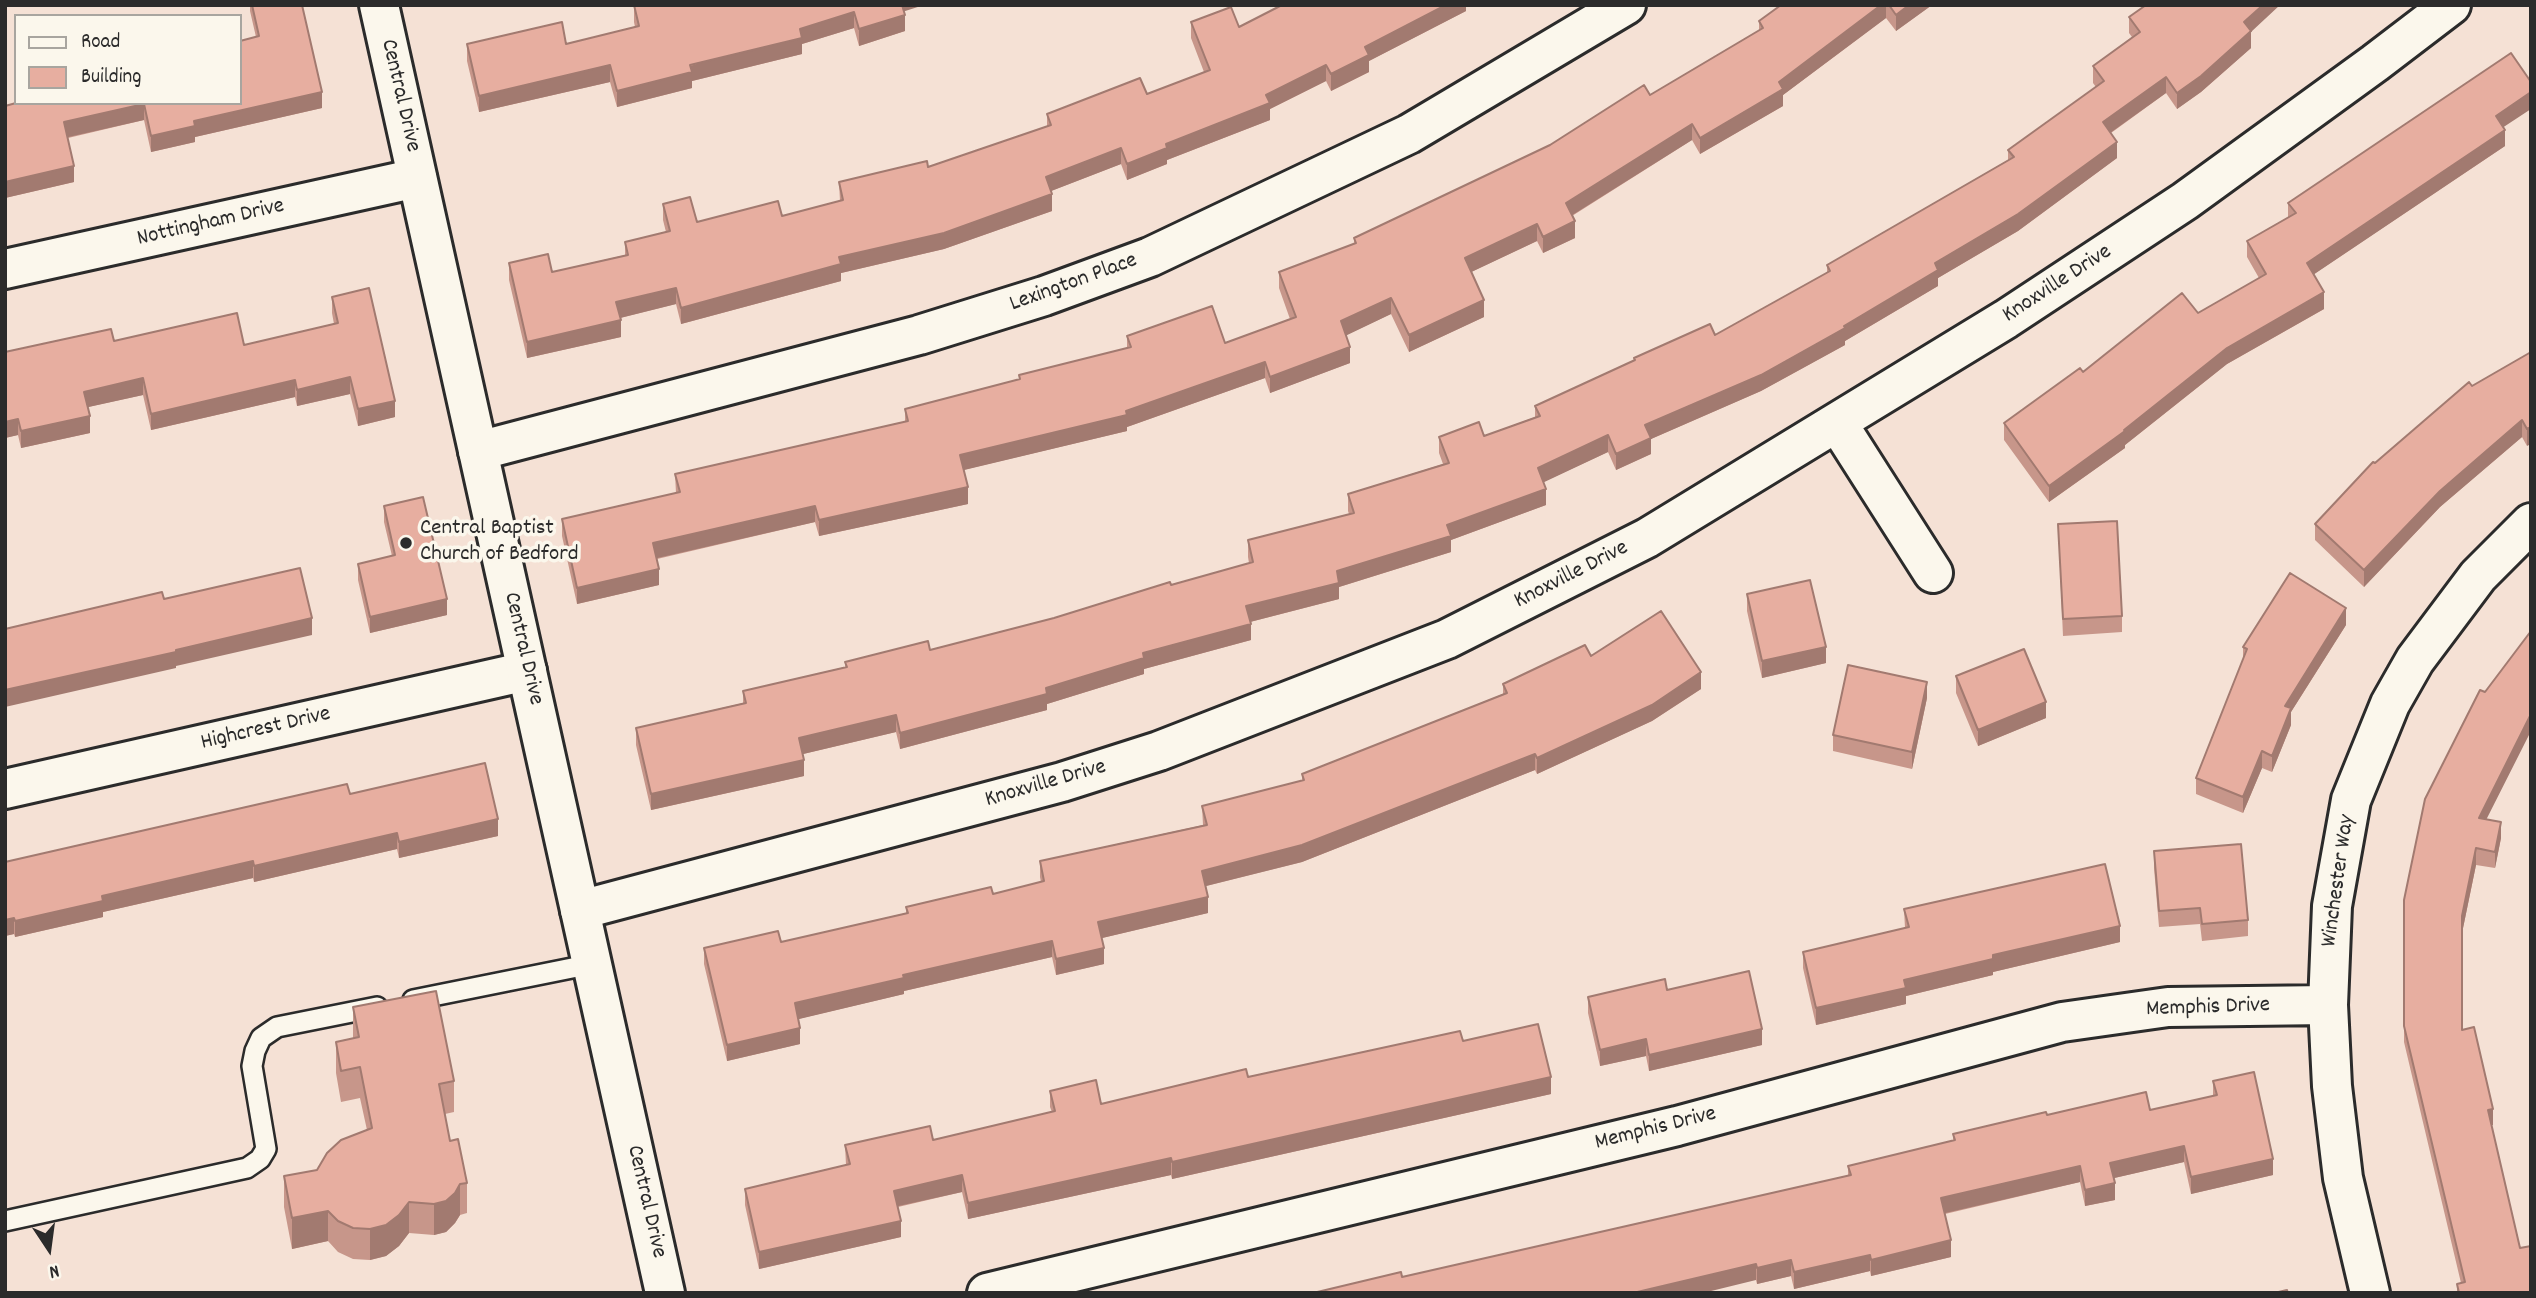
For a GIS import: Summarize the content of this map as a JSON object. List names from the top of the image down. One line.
{"streets":{"street":["Central Drive","Nottingham Drive","Lexington Place","Knoxville Drive","Highcrest Drive","Winchester Way","Memphis Drive"]},"crossings":[["Central Drive","Nottingham Drive"],["Central Drive","Lexington Place"],["Central Drive","Knoxville Drive"],["Central Drive","Highcrest Drive"],["Winchester Way","Memphis Drive"]],"places":["Central Baptist Church of Bedford"],"legend":["Road","Building"],"north":"bottom"}
